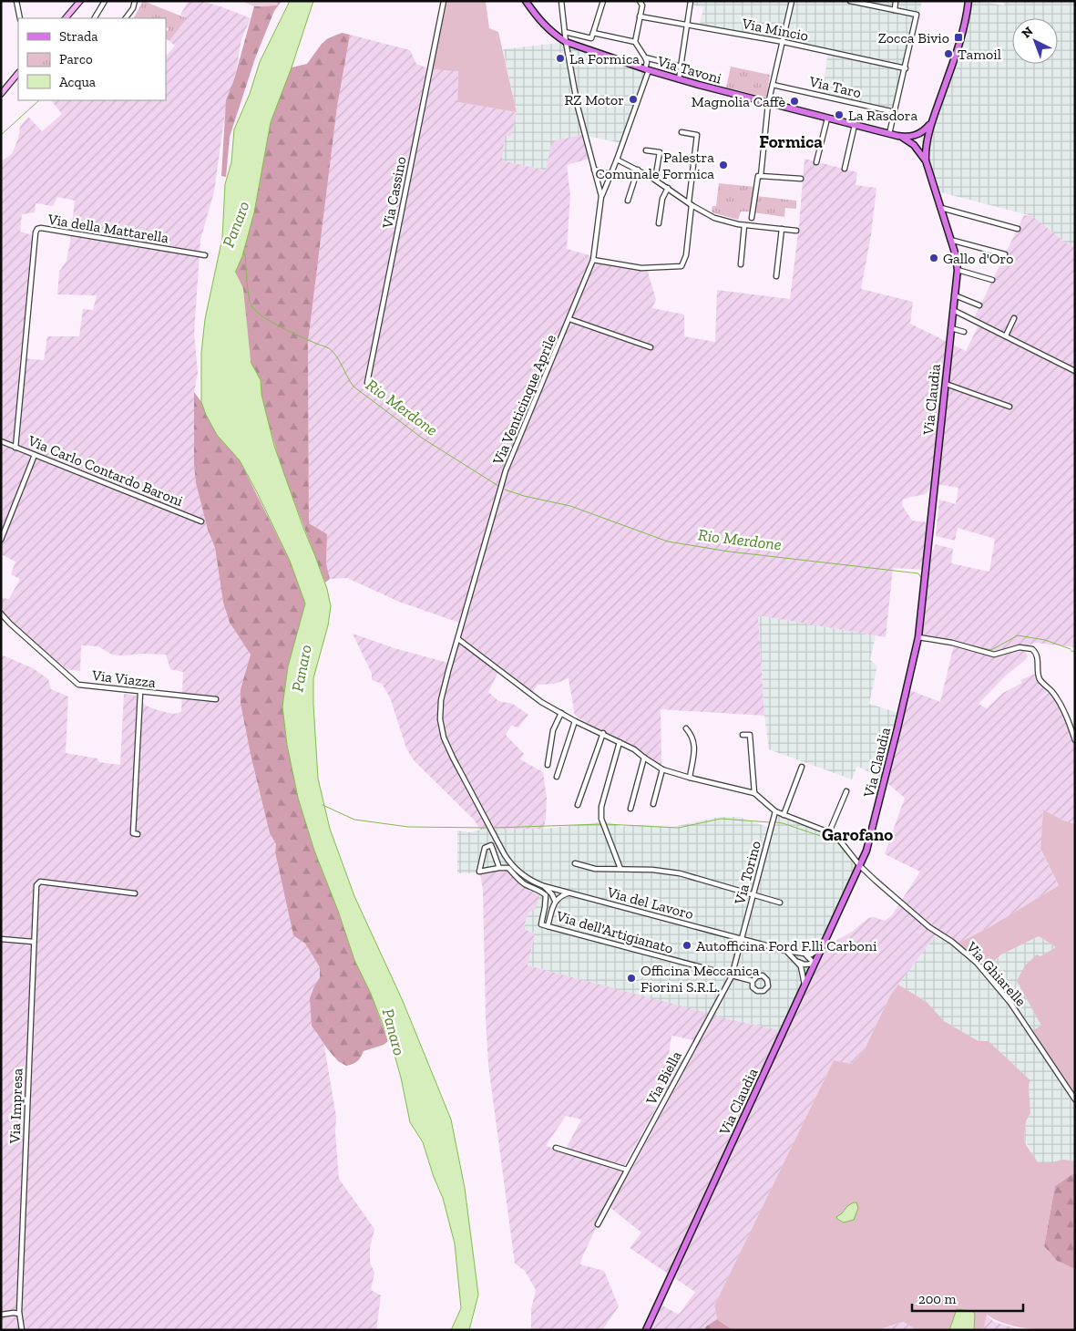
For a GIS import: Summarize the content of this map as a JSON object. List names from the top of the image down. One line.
{"streets":{"main road":["Via Tavoni","Via Claudia"],"street":["Via Mincio","Via Taro","Via Cassino","Via della Mattarella","Via Venticinque Aprile","Via Carlo Contardo Baroni","Via Viazza","Via Torino","Via del Lavoro","Via dell'Artigianato","Via Ghiarelle","Via Biella","Via Impresa"]},"crossings":[["Via Tavoni","Via Venticinque Aprile"],["Via Tavoni","Via Claudia"],["Via della Mattarella","Via Carlo Contardo Baroni"],["Via Venticinque Aprile","Via del Lavoro"],["Via Claudia","Via Ghiarelle"],["Via Torino","Via del Lavoro"],["Via Torino","Via Biella"],["Via del Lavoro","Via dell'Artigianato"],["Via del Lavoro","Via Biella"],["Via dell'Artigianato","Via Biella"]],"districts":["Formica","Garofano"],"water":["Panaro","Rio Merdone"],"places":{"transit":["Zocca Bivio"],"other":["Tamoil","La Formica","RZ Motor","Magnolia Caffè","La Rasdora","Palestra Comunale Formica","Gallo d'Oro","Autofficina Ford F.lli Carboni","Officina Meccanica Fiorini S.R.L."]},"legend":["Strada","Parco","Acqua"],"scale_bar":"200 m","north":"top left"}
